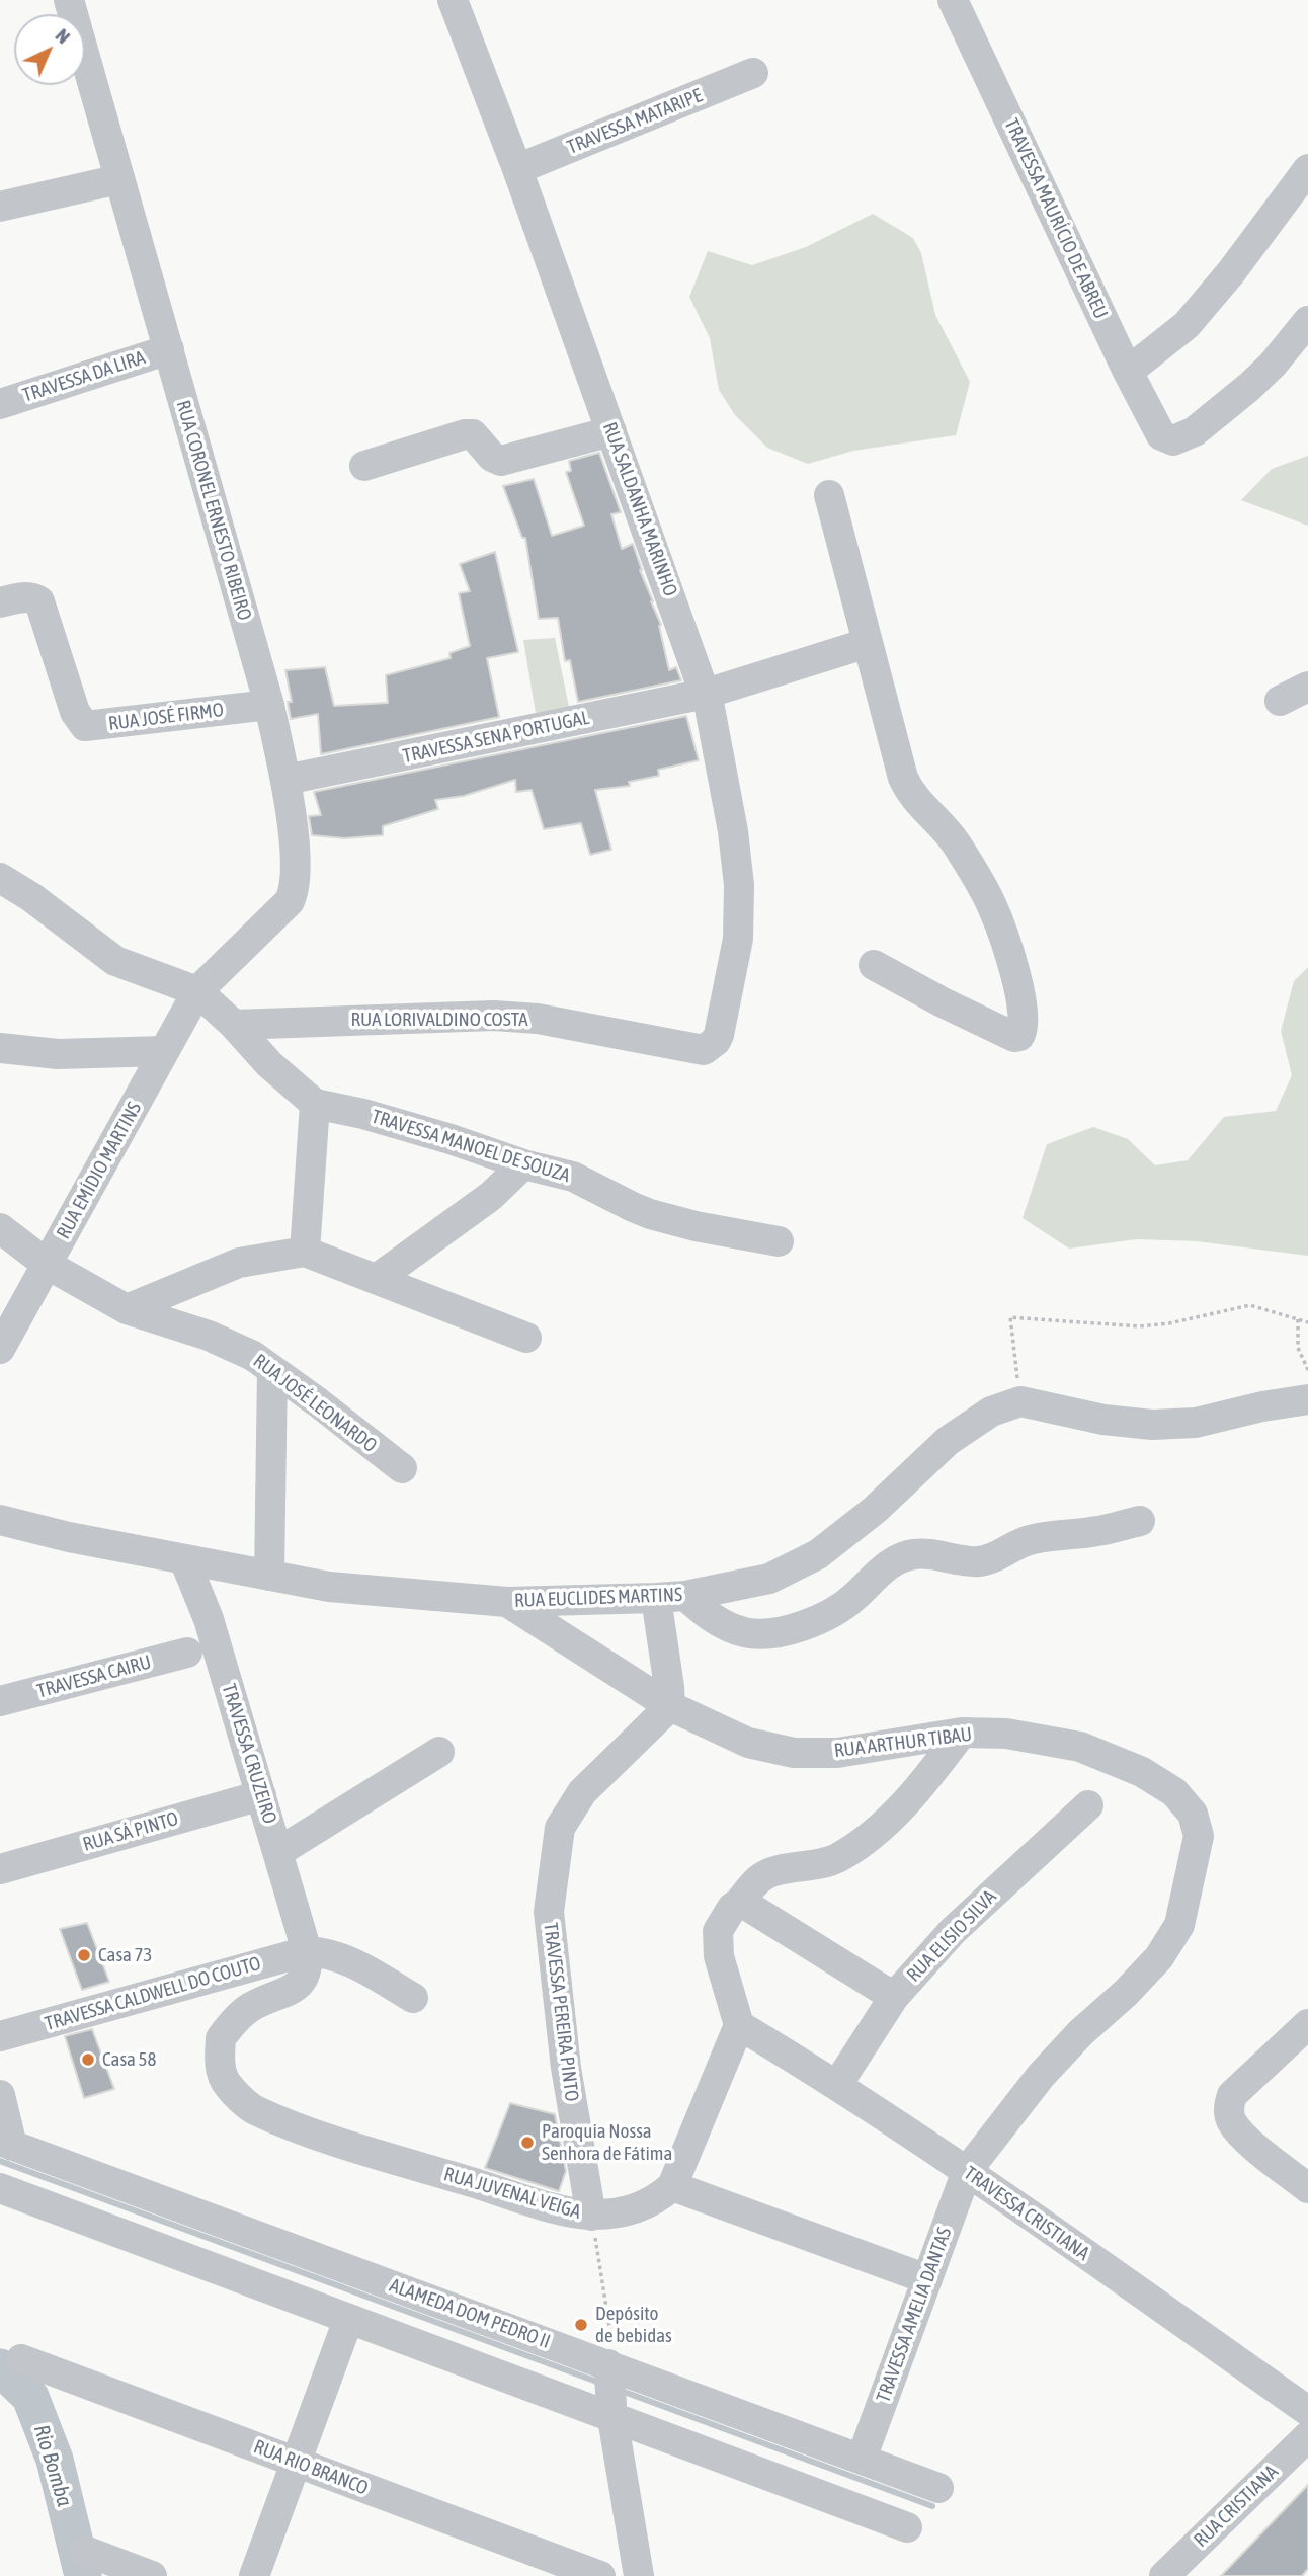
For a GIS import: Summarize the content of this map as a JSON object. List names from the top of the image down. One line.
{"streets":{"street":["TRAVESSA MATARIPE","TRAVESSA MAURÍCIO DE ABREU","TRAVESSA DA LIRA","RUA SALDANHA MARINHO","RUA CORONEL ERNESTO RIBEIRO","RUA JOSÉ FIRMO","TRAVESSA SENA PORTUGAL","RUA LORIVALDINO COSTA","TRAVESSA MANOEL DE SOUZA","RUA EMÍDIO MARTINS","RUA JOSÉ LEONARDO","RUA EUCLIDES MARTINS","TRAVESSA CAIRU","RUA ARTHUR TIBAU","TRAVESSA CRUZEIRO","RUA SÁ PINTO","RUA ELISIO SILVA","TRAVESSA CALDWELL DO COUTO","TRAVESSA PEREIRA PINTO","RUA JUVENAL VEIGA","TRAVESSA CRISTIANA","ALAMEDA DOM PEDRO II","TRAVESSA AMELIA DANTAS","RUA RIO BRANCO","RUA CRISTIANA"]},"crossings":[["TRAVESSA MATARIPE","RUA SALDANHA MARINHO"],["TRAVESSA DA LIRA","RUA CORONEL ERNESTO RIBEIRO"],["RUA SALDANHA MARINHO","TRAVESSA SENA PORTUGAL"],["RUA SALDANHA MARINHO","RUA LORIVALDINO COSTA"],["RUA CORONEL ERNESTO RIBEIRO","RUA JOSÉ FIRMO"],["RUA CORONEL ERNESTO RIBEIRO","TRAVESSA SENA PORTUGAL"],["RUA CORONEL ERNESTO RIBEIRO","TRAVESSA MANOEL DE SOUZA"],["RUA CORONEL ERNESTO RIBEIRO","RUA EMÍDIO MARTINS"],["RUA LORIVALDINO COSTA","TRAVESSA MANOEL DE SOUZA"],["TRAVESSA MANOEL DE SOUZA","RUA EMÍDIO MARTINS"],["RUA EMÍDIO MARTINS","RUA JOSÉ LEONARDO"],["RUA EUCLIDES MARTINS","RUA ARTHUR TIBAU"],["RUA EUCLIDES MARTINS","TRAVESSA CRUZEIRO"],["RUA ARTHUR TIBAU","TRAVESSA PEREIRA PINTO"],["RUA ARTHUR TIBAU","TRAVESSA CRISTIANA"],["RUA ARTHUR TIBAU","TRAVESSA AMELIA DANTAS"],["TRAVESSA CRUZEIRO","RUA SÁ PINTO"],["TRAVESSA CRUZEIRO","TRAVESSA CALDWELL DO COUTO"],["TRAVESSA CRUZEIRO","RUA JUVENAL VEIGA"],["RUA ELISIO SILVA","TRAVESSA CRISTIANA"],["TRAVESSA CALDWELL DO COUTO","RUA JUVENAL VEIGA"],["TRAVESSA PEREIRA PINTO","RUA JUVENAL VEIGA"],["TRAVESSA CRISTIANA","TRAVESSA AMELIA DANTAS"],["ALAMEDA DOM PEDRO II","TRAVESSA AMELIA DANTAS"]],"water":["Rio Bomba"],"places":["Casa 73","Casa 58","Paroquia Nossa Senhora de Fátima","Depósito de bebidas"],"north":"top right"}
